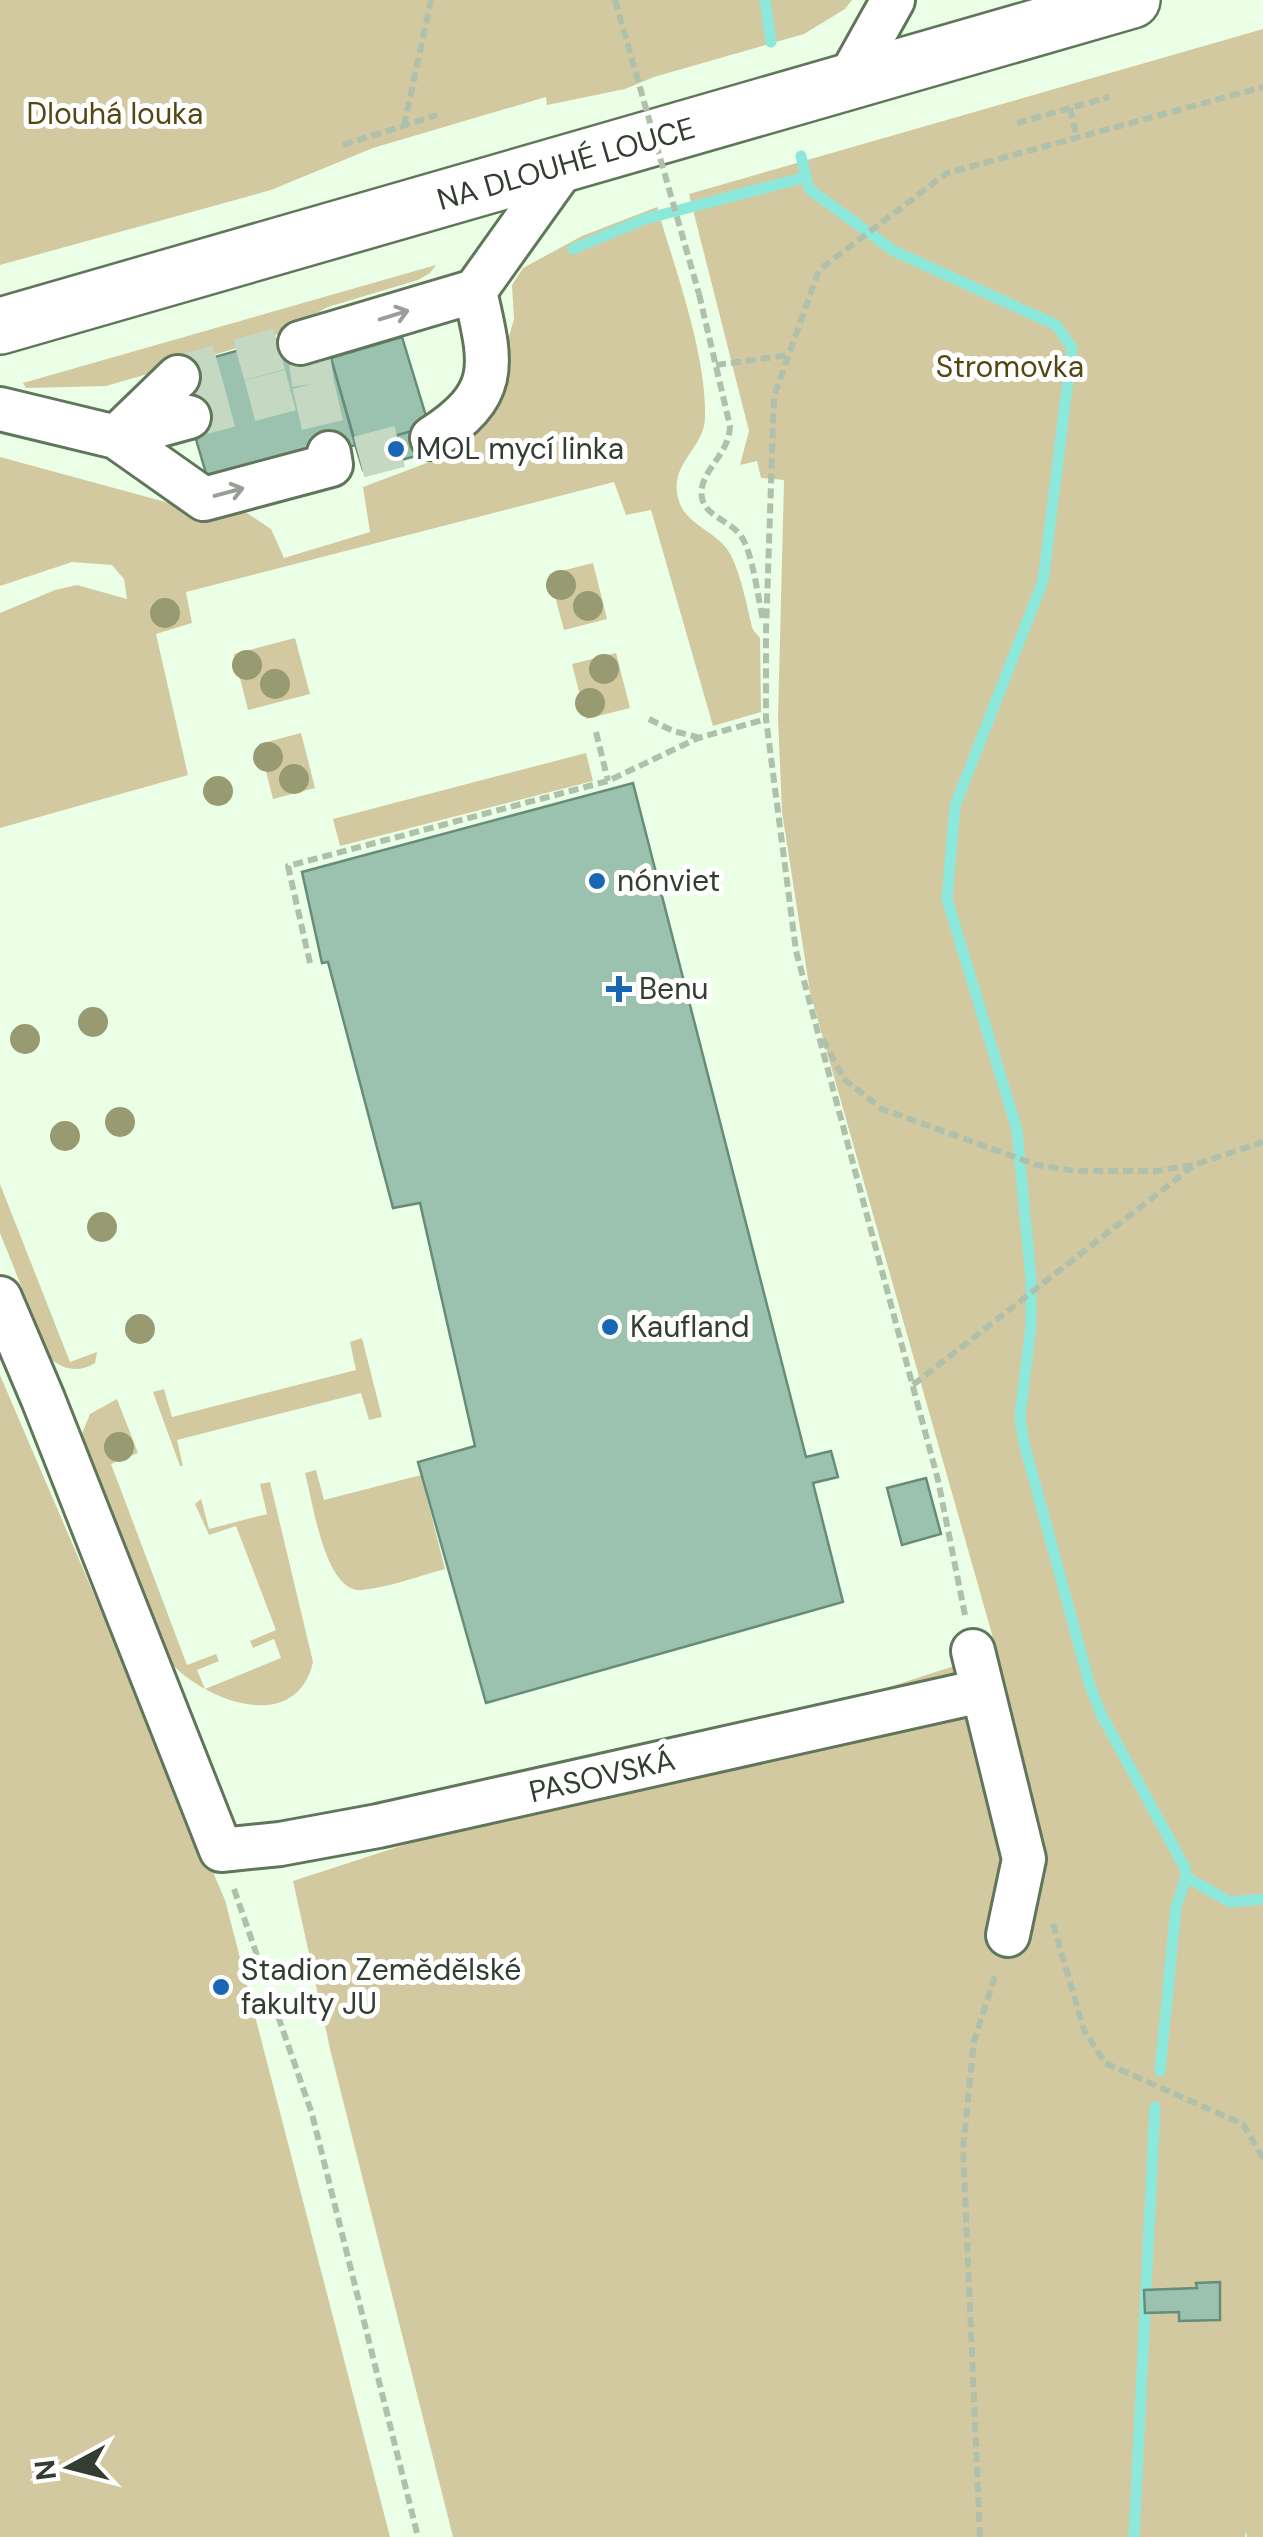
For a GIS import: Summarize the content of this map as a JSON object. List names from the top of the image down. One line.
{"streets":{"main road":["NA DLOUHÉ LOUCE"],"lane":["PASOVSKÁ"]},"parks":["Dlouhá louka","Stromovka"],"places":{"other":["MOL mycí linka","nónviet","Kaufland","Stadion Zemědělské fakulty JU"],"health":["Benu"]},"north":"left"}
